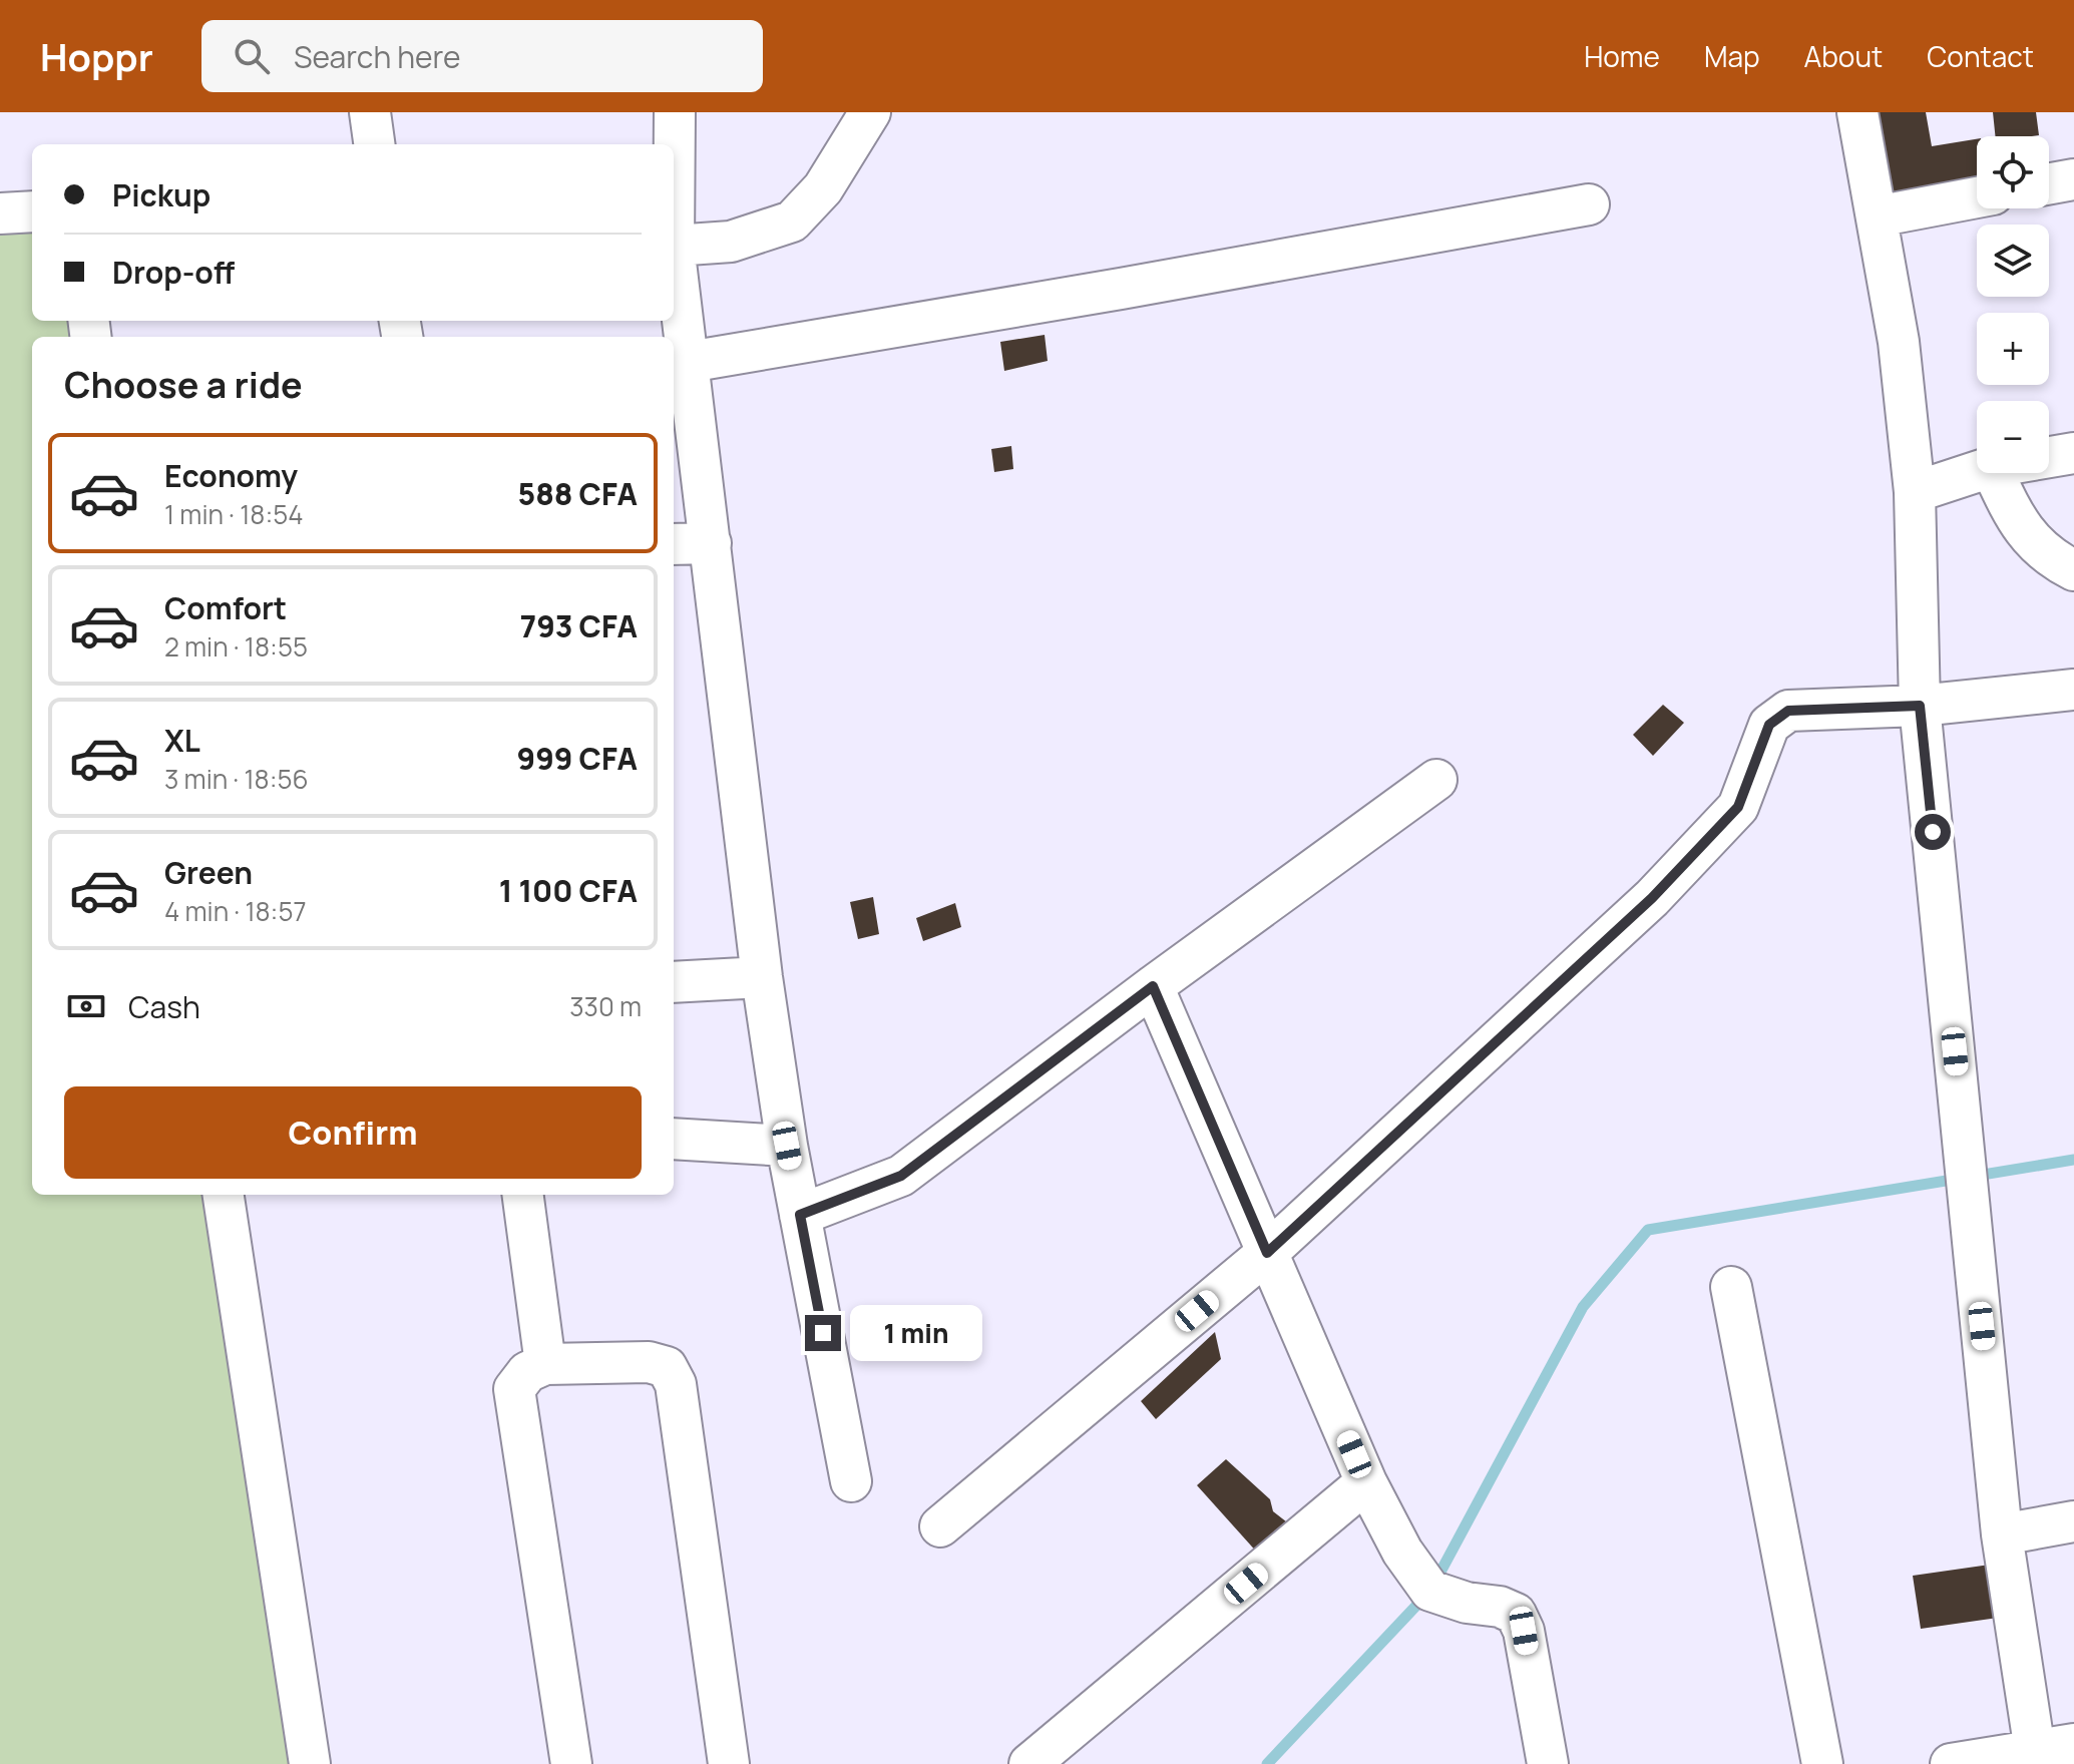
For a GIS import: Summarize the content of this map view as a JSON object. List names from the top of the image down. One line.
{"page":{"header":"Hoppr","search":"Search here","nav":["Home","Map","About","Contact"],"map_buttons":["+","−"],"banner":["Pickup","Drop-off"],"heading":"Choose a ride","list":[{"name":"Economy","note":"1 min · 18:54","value":"588 CFA"},{"name":"Comfort","note":"2 min · 18:55","value":"793 CFA"},{"name":"XL","note":"3 min · 18:56","value":"999 CFA"},{"name":"Green","note":"4 min · 18:57","value":"1 100 CFA"}],"pay":["Cash","330 m"],"buttons":"Confirm","bubble":"1 min"}}
